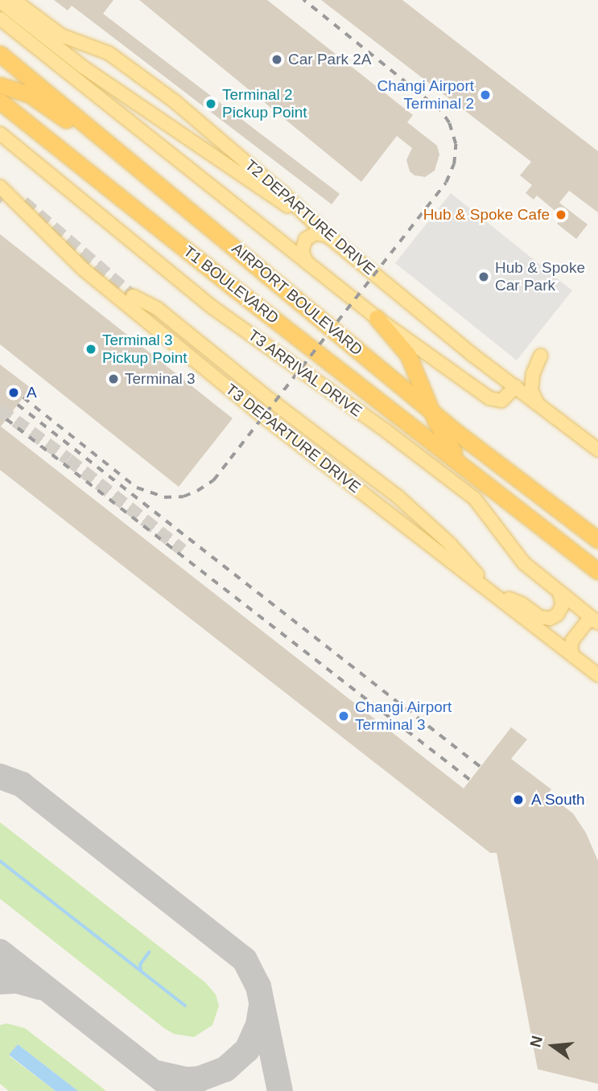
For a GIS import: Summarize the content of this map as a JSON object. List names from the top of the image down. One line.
{"streets":{"highway":["T1 BOULEVARD","AIRPORT BOULEVARD"],"main road":["T2 DEPARTURE DRIVE","T3 ARRIVAL DRIVE","T3 DEPARTURE DRIVE"]},"places":["Car Park 2A","Changi Airport Terminal 2","Terminal 2 Pickup Point","Hub & Spoke Cafe","Hub & Spoke Car Park","Terminal 3 Pickup Point","Terminal 3","A","Changi Airport Terminal 3","A South"],"north":"left"}
